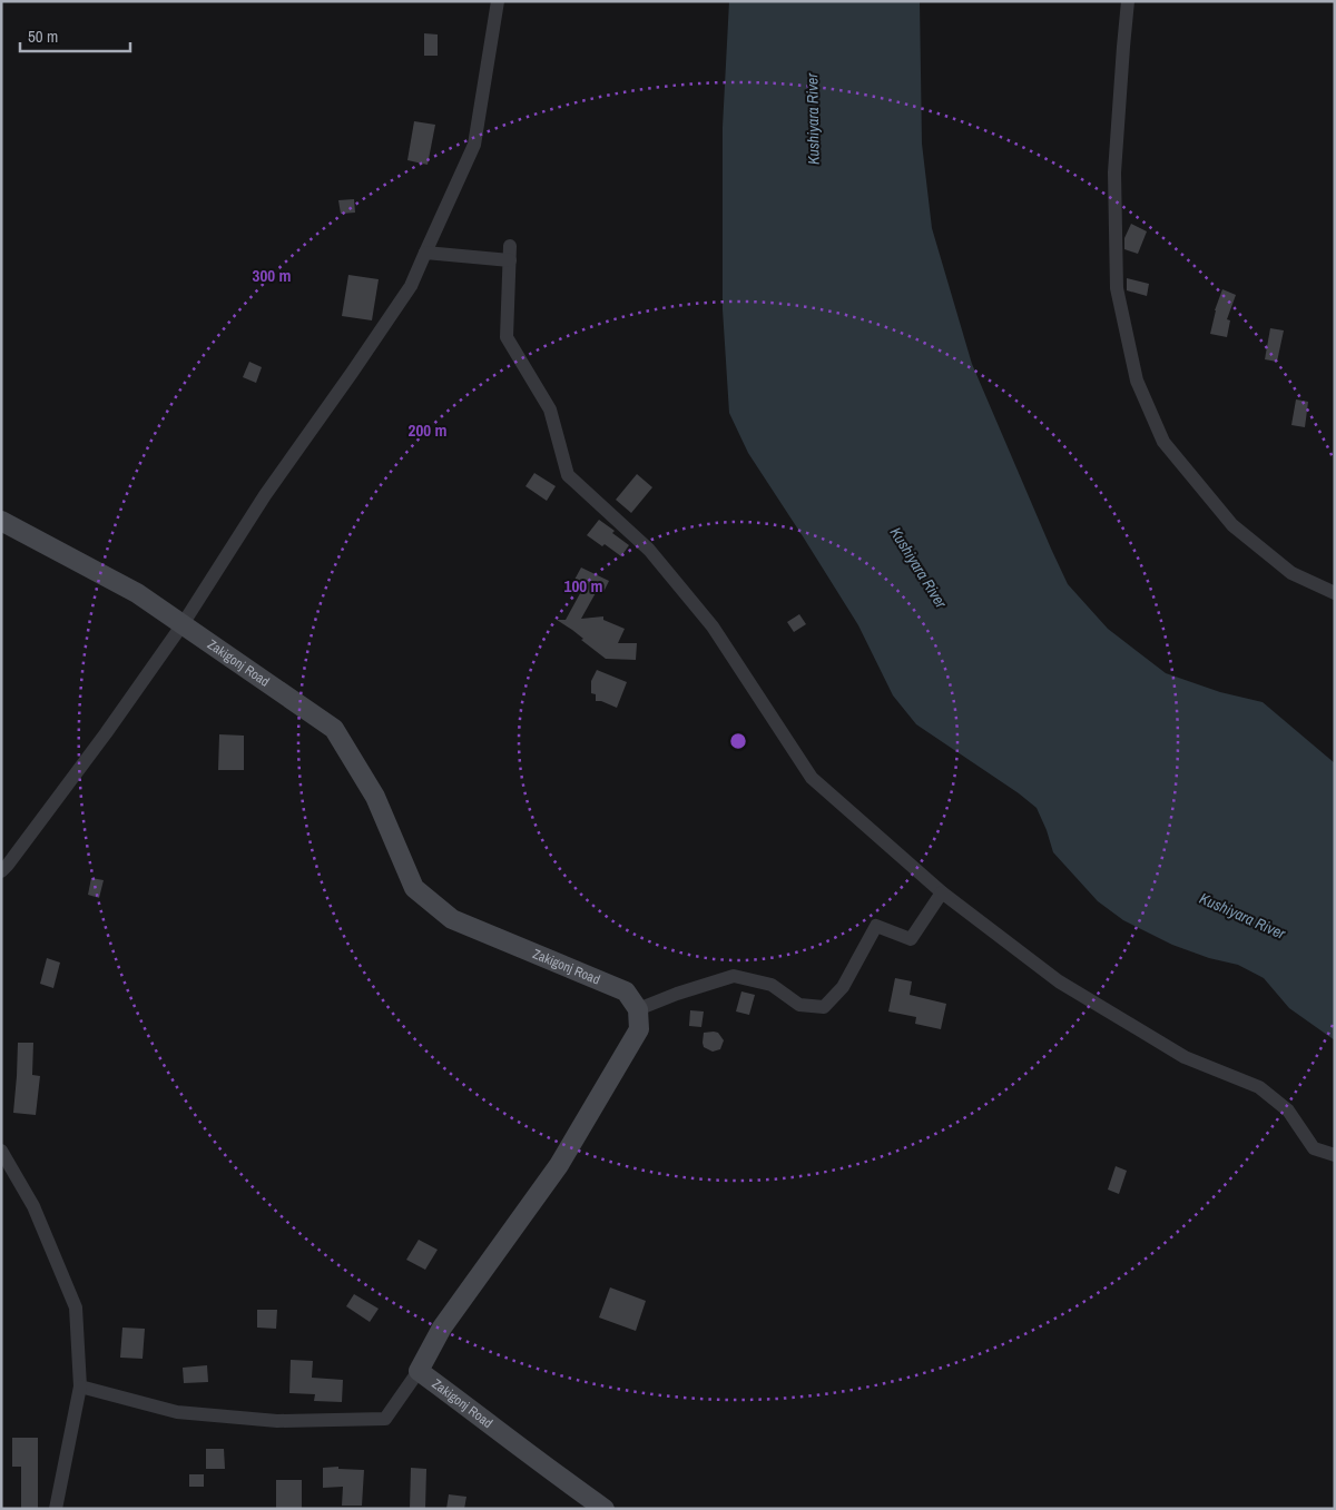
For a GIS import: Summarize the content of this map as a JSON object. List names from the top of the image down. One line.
{"streets":{"main road":["Zakigonj Road"]},"water":["Kushiyara River"],"scale_bar":"50 m","rings":["300 m","200 m","100 m"]}
